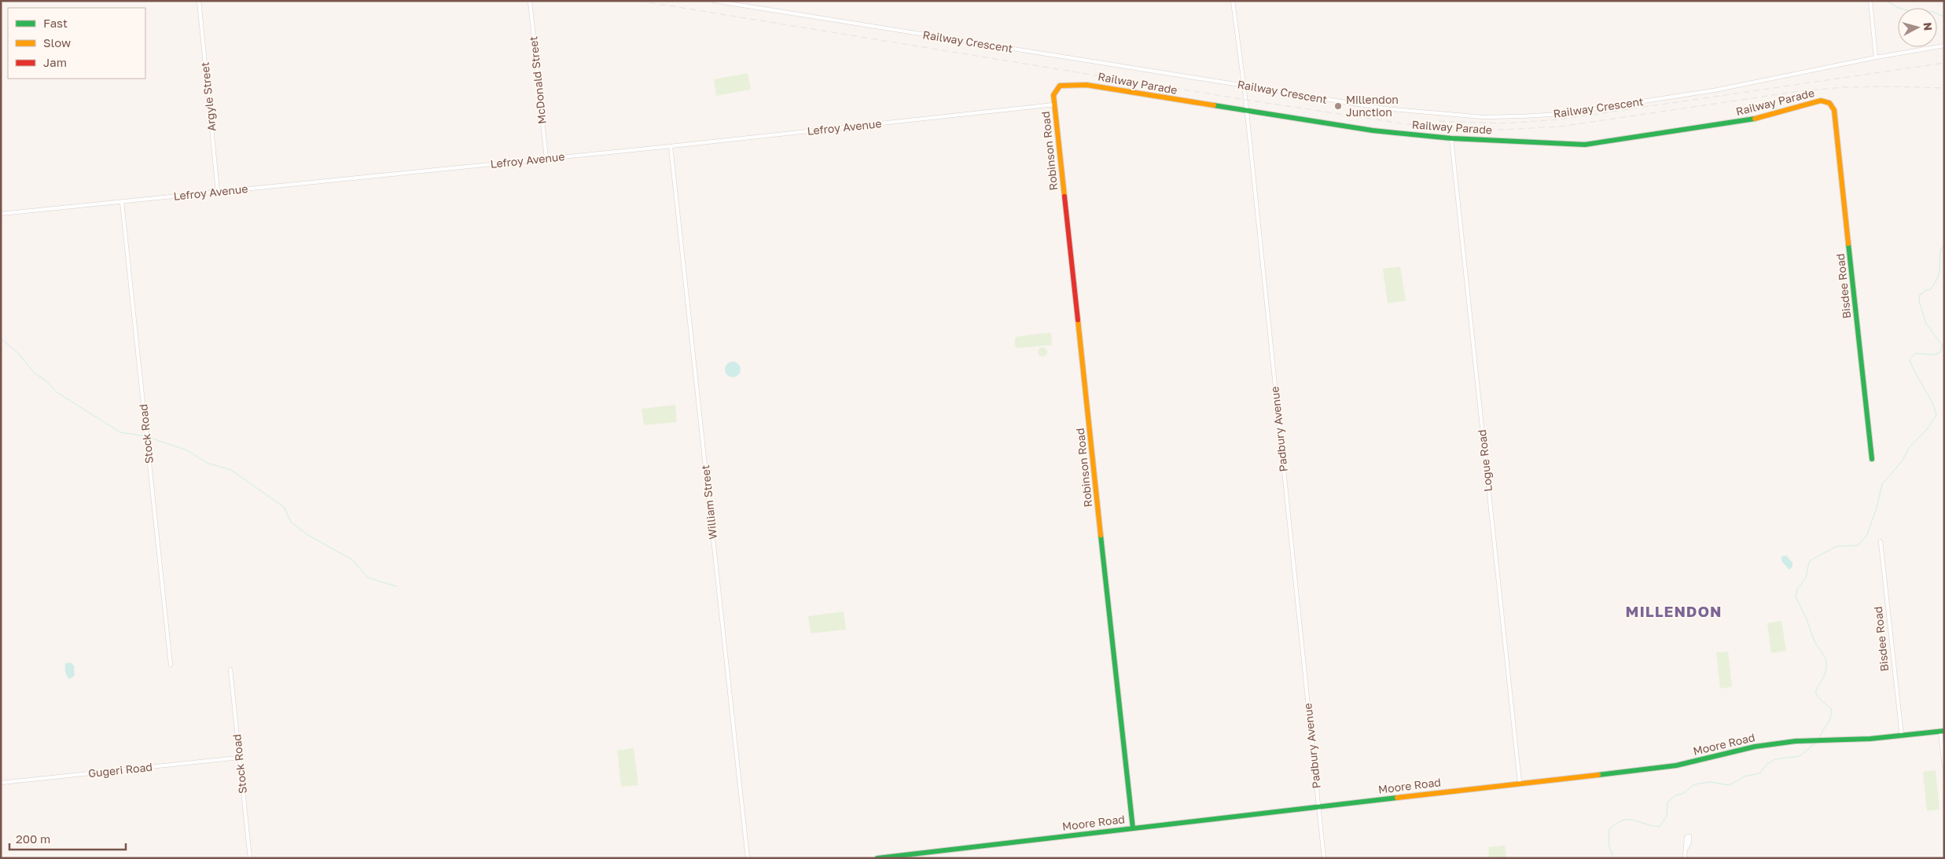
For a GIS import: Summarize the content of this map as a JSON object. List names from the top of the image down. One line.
{"streets":{"street":["Railway Crescent","McDonald Street","Railway Parade","Argyle Street","Lefroy Avenue","Robinson Road","Bisdee Road","Padbury Avenue","Stock Road","Logue Road","William Street","Moore Road","Gugeri Road"]},"crossings":[["Railway Crescent","Padbury Avenue"],["McDonald Street","Lefroy Avenue"],["Railway Parade","Lefroy Avenue"],["Railway Parade","Robinson Road"],["Railway Parade","Bisdee Road"],["Railway Parade","Padbury Avenue"],["Railway Parade","Logue Road"],["Argyle Street","Lefroy Avenue"],["Lefroy Avenue","Robinson Road"],["Lefroy Avenue","Stock Road"],["Lefroy Avenue","William Street"],["Robinson Road","Moore Road"],["Bisdee Road","Moore Road"],["Padbury Avenue","Moore Road"],["Stock Road","Gugeri Road"],["Logue Road","Moore Road"]],"districts":["MILLENDON"],"places":["Millendon Junction"],"legend":["Fast","Slow","Jam"],"scale_bar":"200 m","north":"right"}
